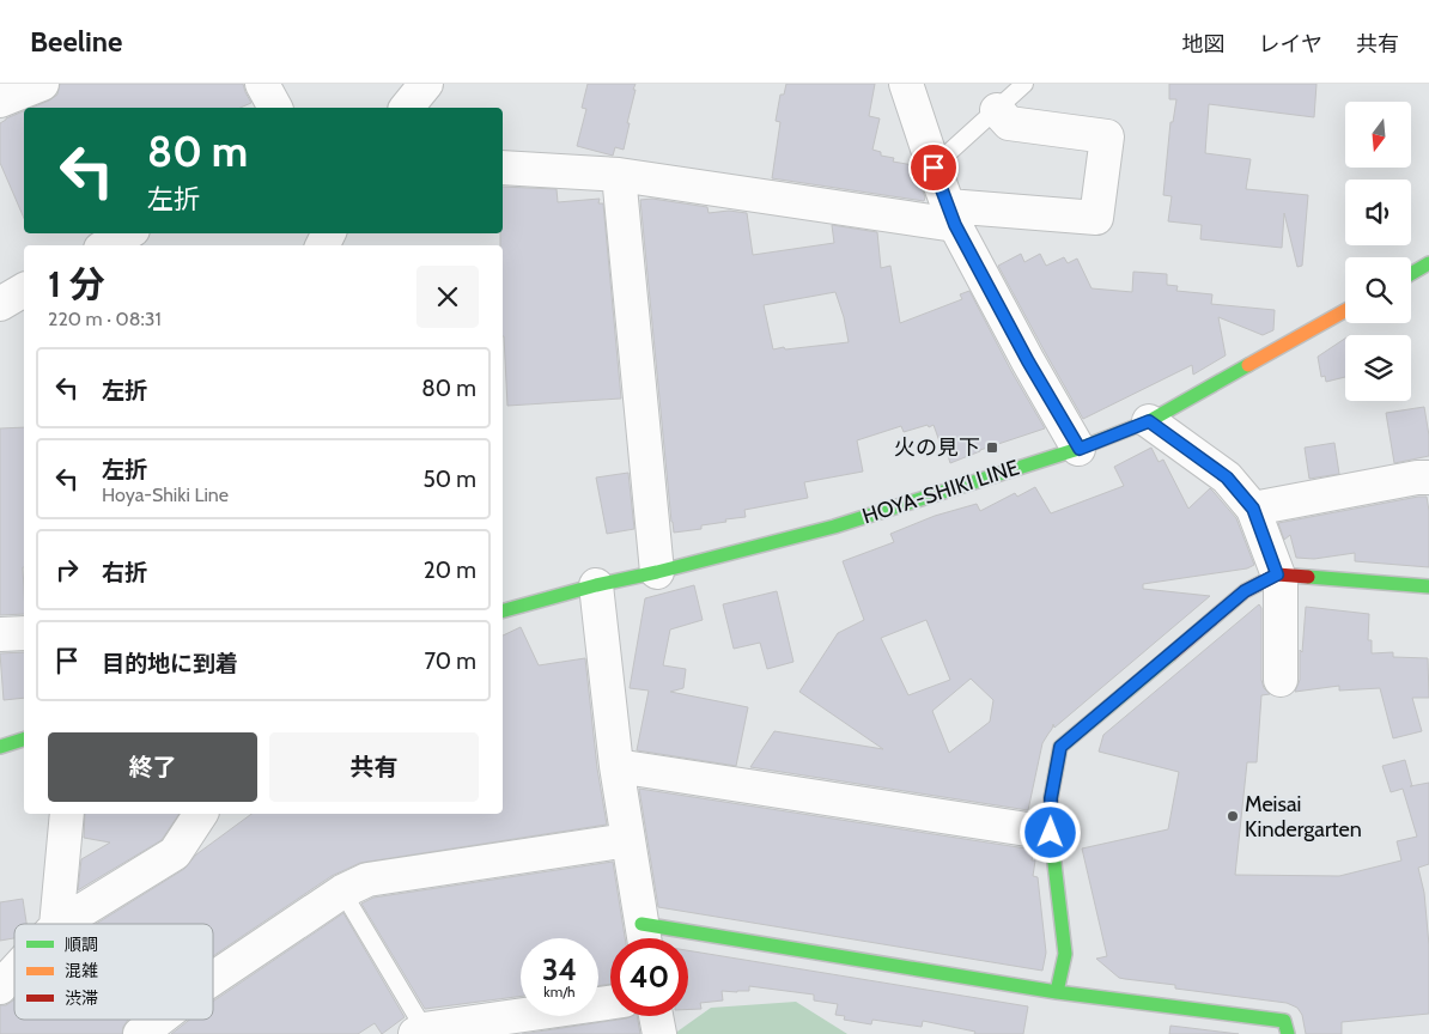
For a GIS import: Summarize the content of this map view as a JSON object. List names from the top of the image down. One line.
{"streets":{"street":["HOYA-SHIKI LINE"]},"places":{"transit":["火の見下"],"other":["Meisai Kindergarten"]},"legend":["順調","混雑","渋滞"],"north":"bottom","page":{"header":"Beeline","nav":["地図","レイヤ","共有"],"turn":["80 m","左折"],"heading":["1 分","220 m · 08:31"],"list":[{"name":"左折","value":"80 m"},{"name":"左折","note":"Hoya-Shiki Line","value":"50 m"},{"name":"右折","value":"20 m"},{"name":"目的地に到着","value":"70 m"}],"buttons":["終了","共有"],"speed":"34 km/h","limit":"40"}}
